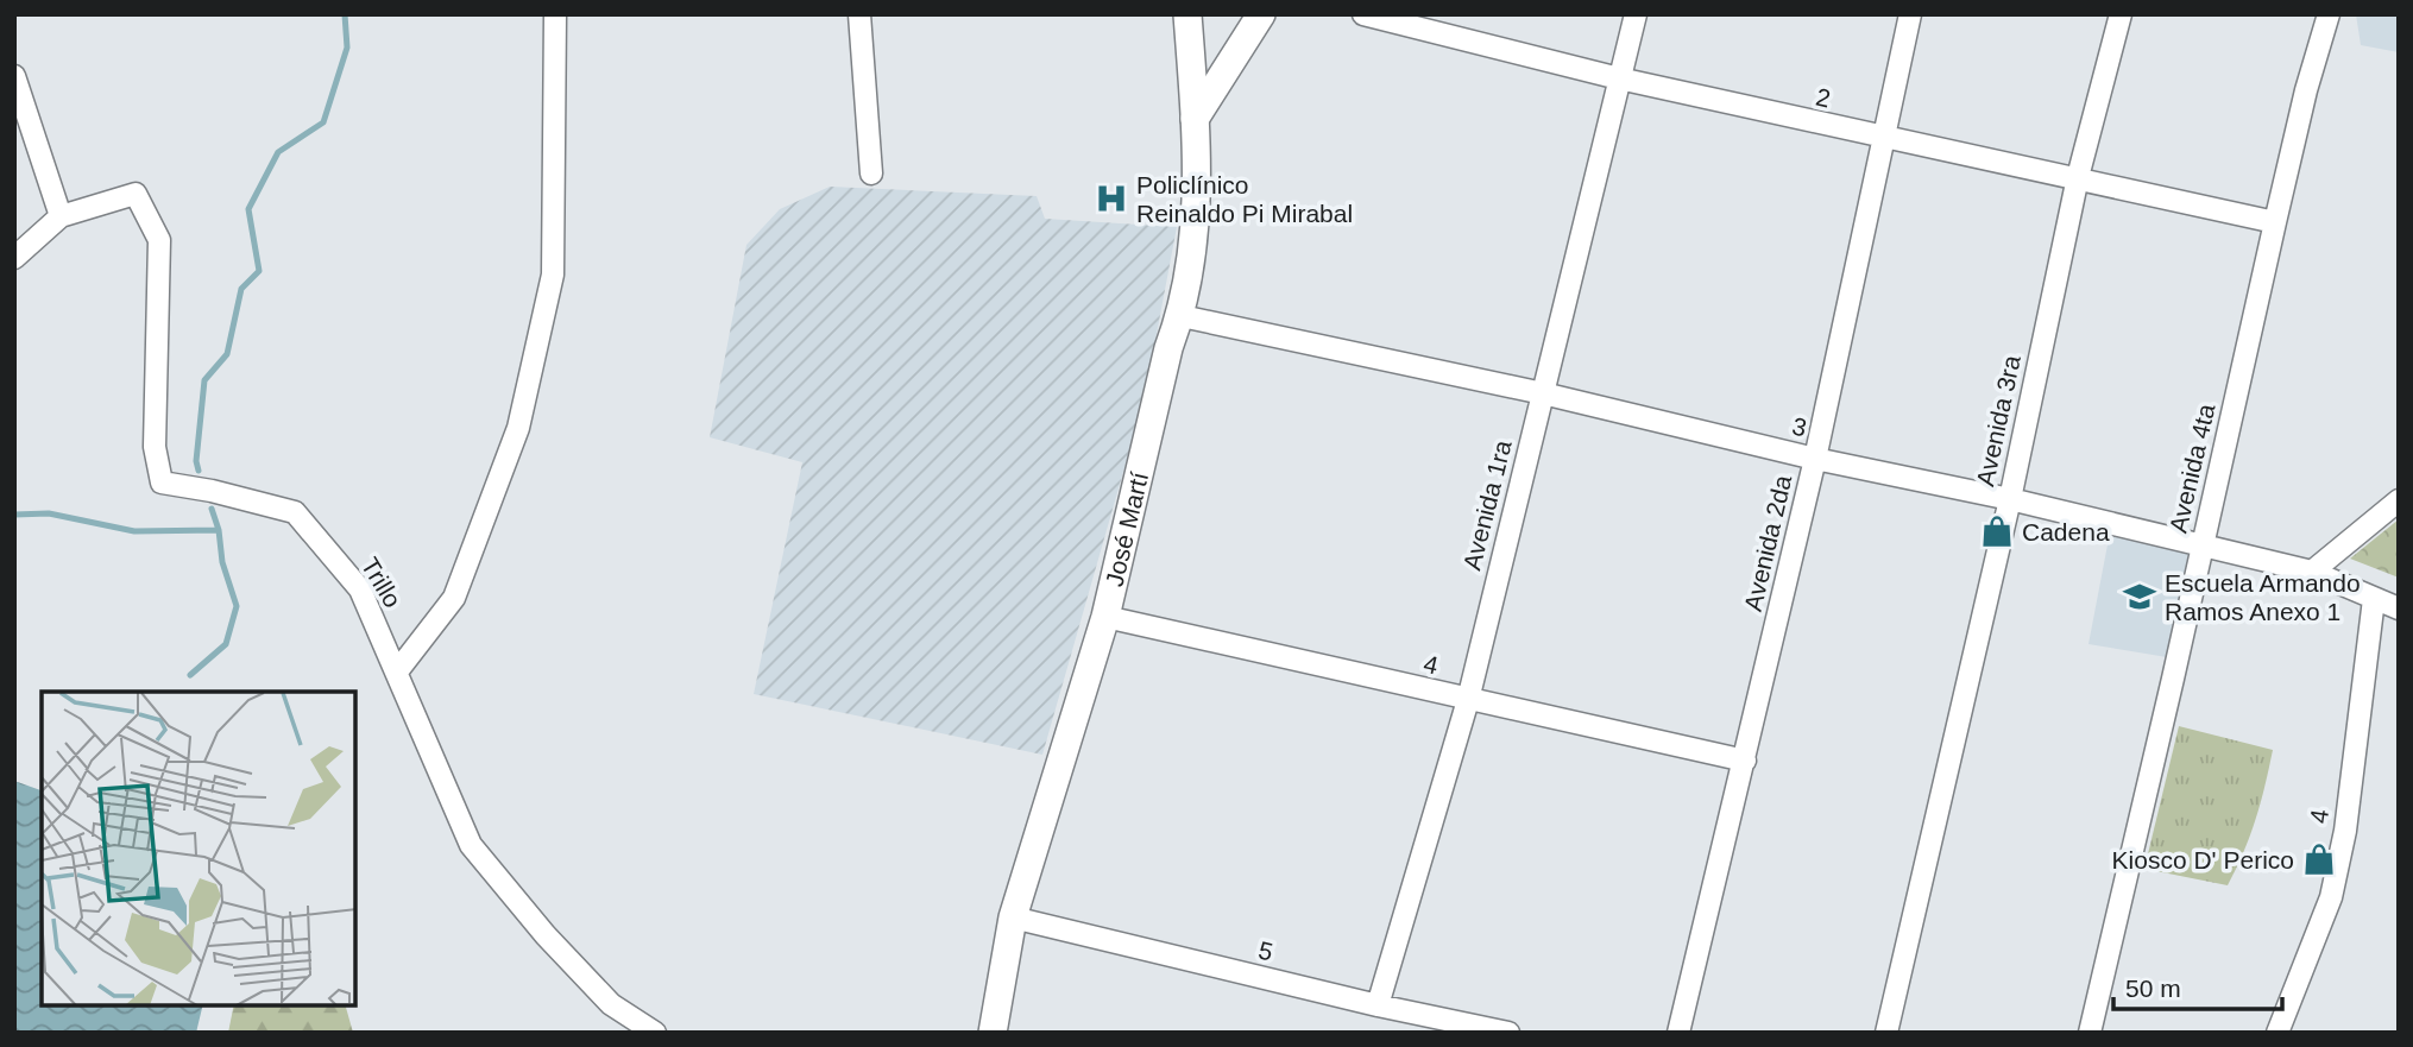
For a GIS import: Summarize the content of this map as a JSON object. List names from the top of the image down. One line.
{"streets":{"street":["2","Avenida 3ra","3","Avenida 4ta","Avenida 1ra","José Martí","Avenida 2da","Trillo","4","5"]},"crossings":[["2","Avenida 3ra"],["2","Avenida 4ta"],["2","Avenida 1ra"],["2","Avenida 2da"],["Avenida 3ra","3"],["3","Avenida 4ta"],["3","Avenida 1ra"],["3","José Martí"],["3","Avenida 2da"],["3","4"],["Avenida 1ra","4"],["Avenida 1ra","5"],["José Martí","4"],["José Martí","5"],["Avenida 2da","4"]],"places":{"hospital":["Policlínico Reinaldo Pi Mirabal"],"shop":["Cadena","Kiosco D' Perico"],"school or university":["Escuela Armando Ramos Anexo 1"]},"scale_bar":"50 m"}
